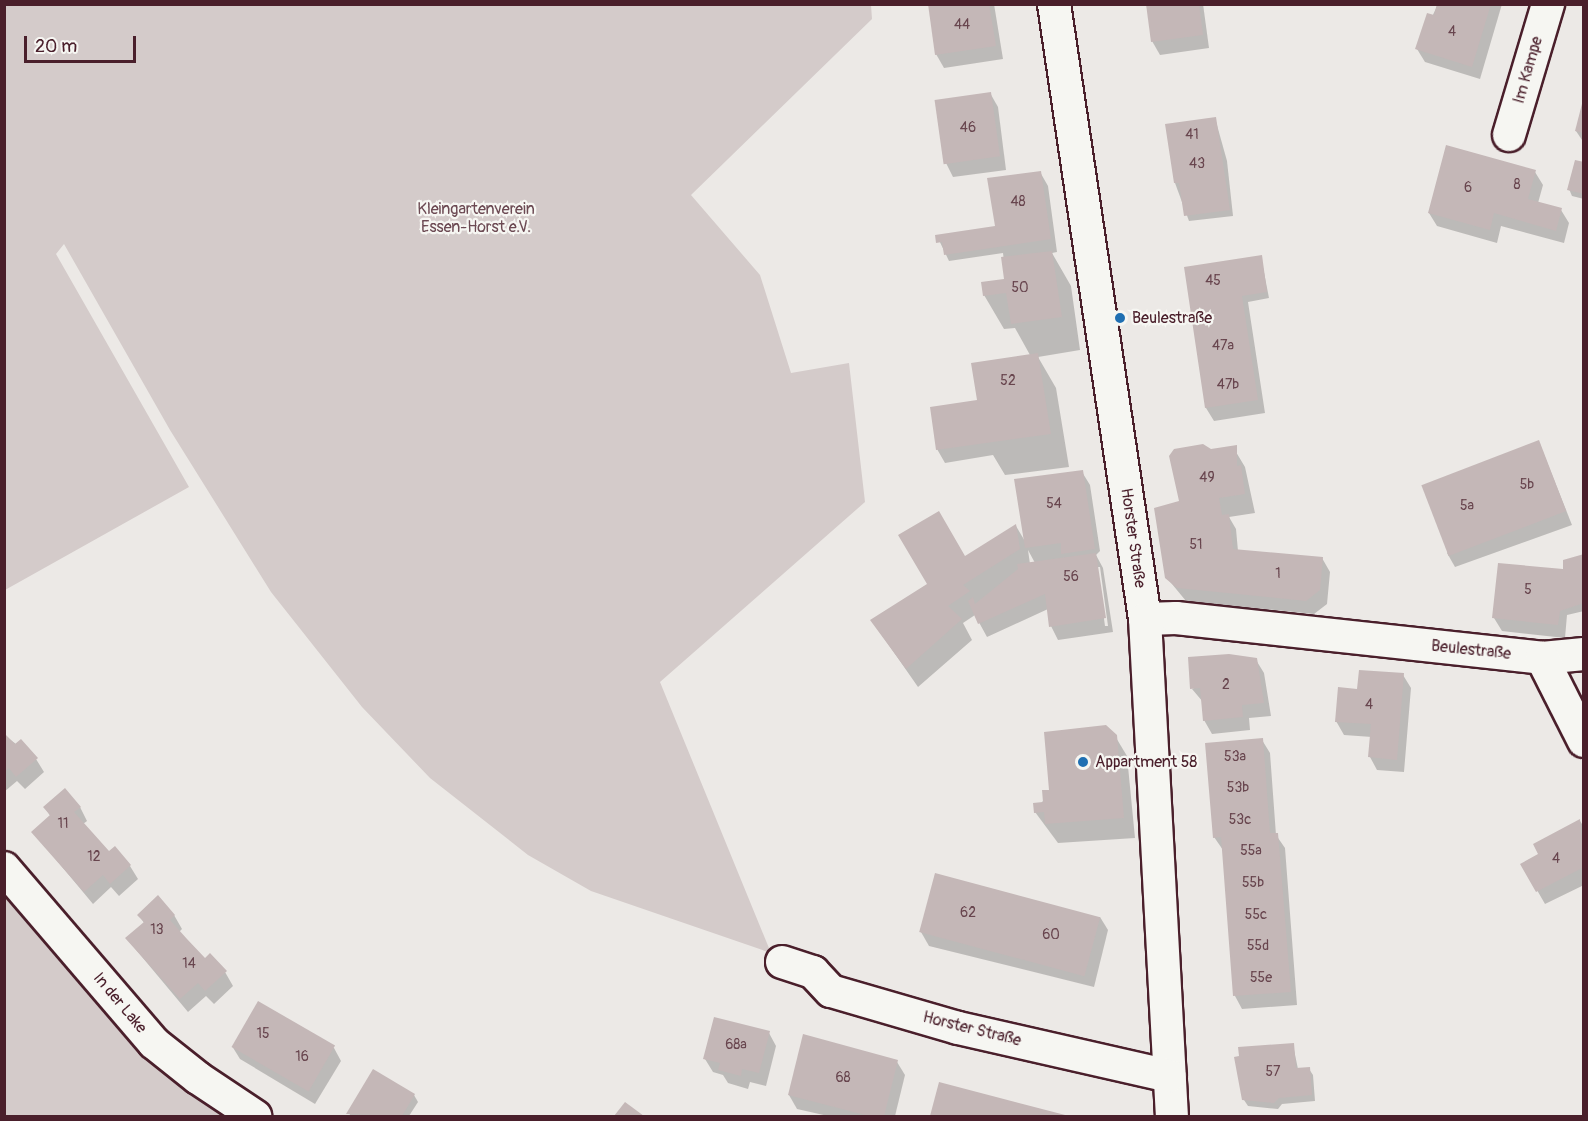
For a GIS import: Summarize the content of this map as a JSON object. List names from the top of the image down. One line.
{"streets":{"street":["Im Kampe","Horster Straße","Beulestraße","In der Lake"]},"crossings":[["Horster Straße","Beulestraße"]],"parks":["Kleingartenverein Essen-Horst e.V."],"places":["Beulestraße","Appartment 58"],"house_numbers":["44","4","46","41","43","8","6","48","45","50","47a","52","47b","49","5b","54","5a","51","1","56","5","2","4","53a","53b","53c","11","55a","12","4","55b","62","55c","13","60","55d","14","55e","15","68a","16","57","68"],"scale_bar":"20 m"}
